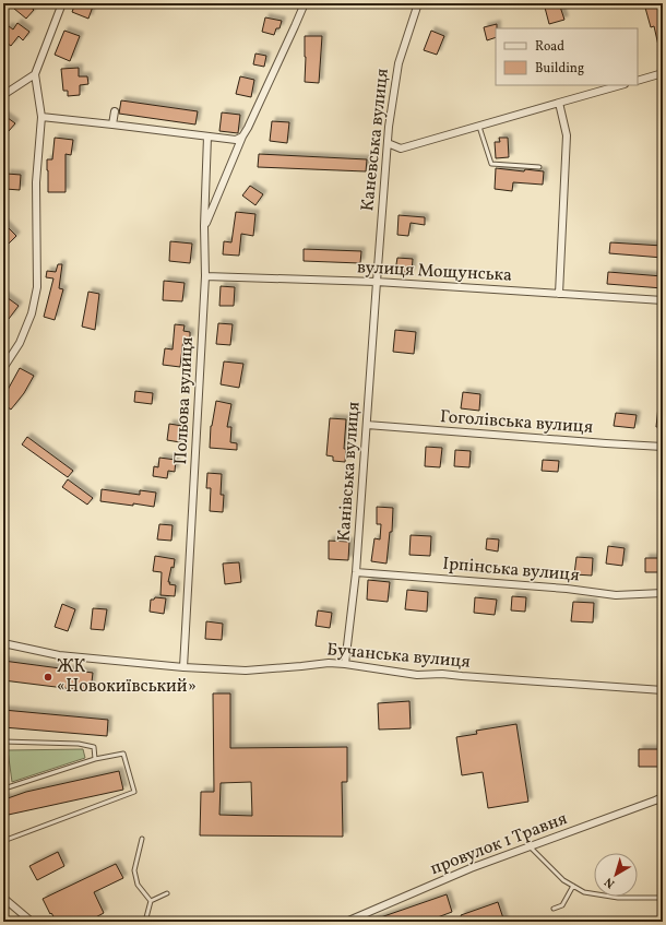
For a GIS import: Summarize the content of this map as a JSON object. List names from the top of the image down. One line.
{"streets":{"street":["Каневська вулиця","вулиця Мощунська","Польова вулиця","Гоголівська вулиця","Канівська вулиця","Ірпінська вулиця","Бучанська вулиця","провулок 1 Травня"]},"crossings":[["Каневська вулиця","вулиця Мощунська"],["Каневська вулиця","Канівська вулиця"],["вулиця Мощунська","Польова вулиця"],["вулиця Мощунська","Канівська вулиця"],["Польова вулиця","Бучанська вулиця"],["Гоголівська вулиця","Канівська вулиця"],["Канівська вулиця","Ірпінська вулиця"],["Канівська вулиця","Бучанська вулиця"]],"places":["ЖК «Новокиївський»"],"legend":["Road","Building"],"north":"bottom left"}
